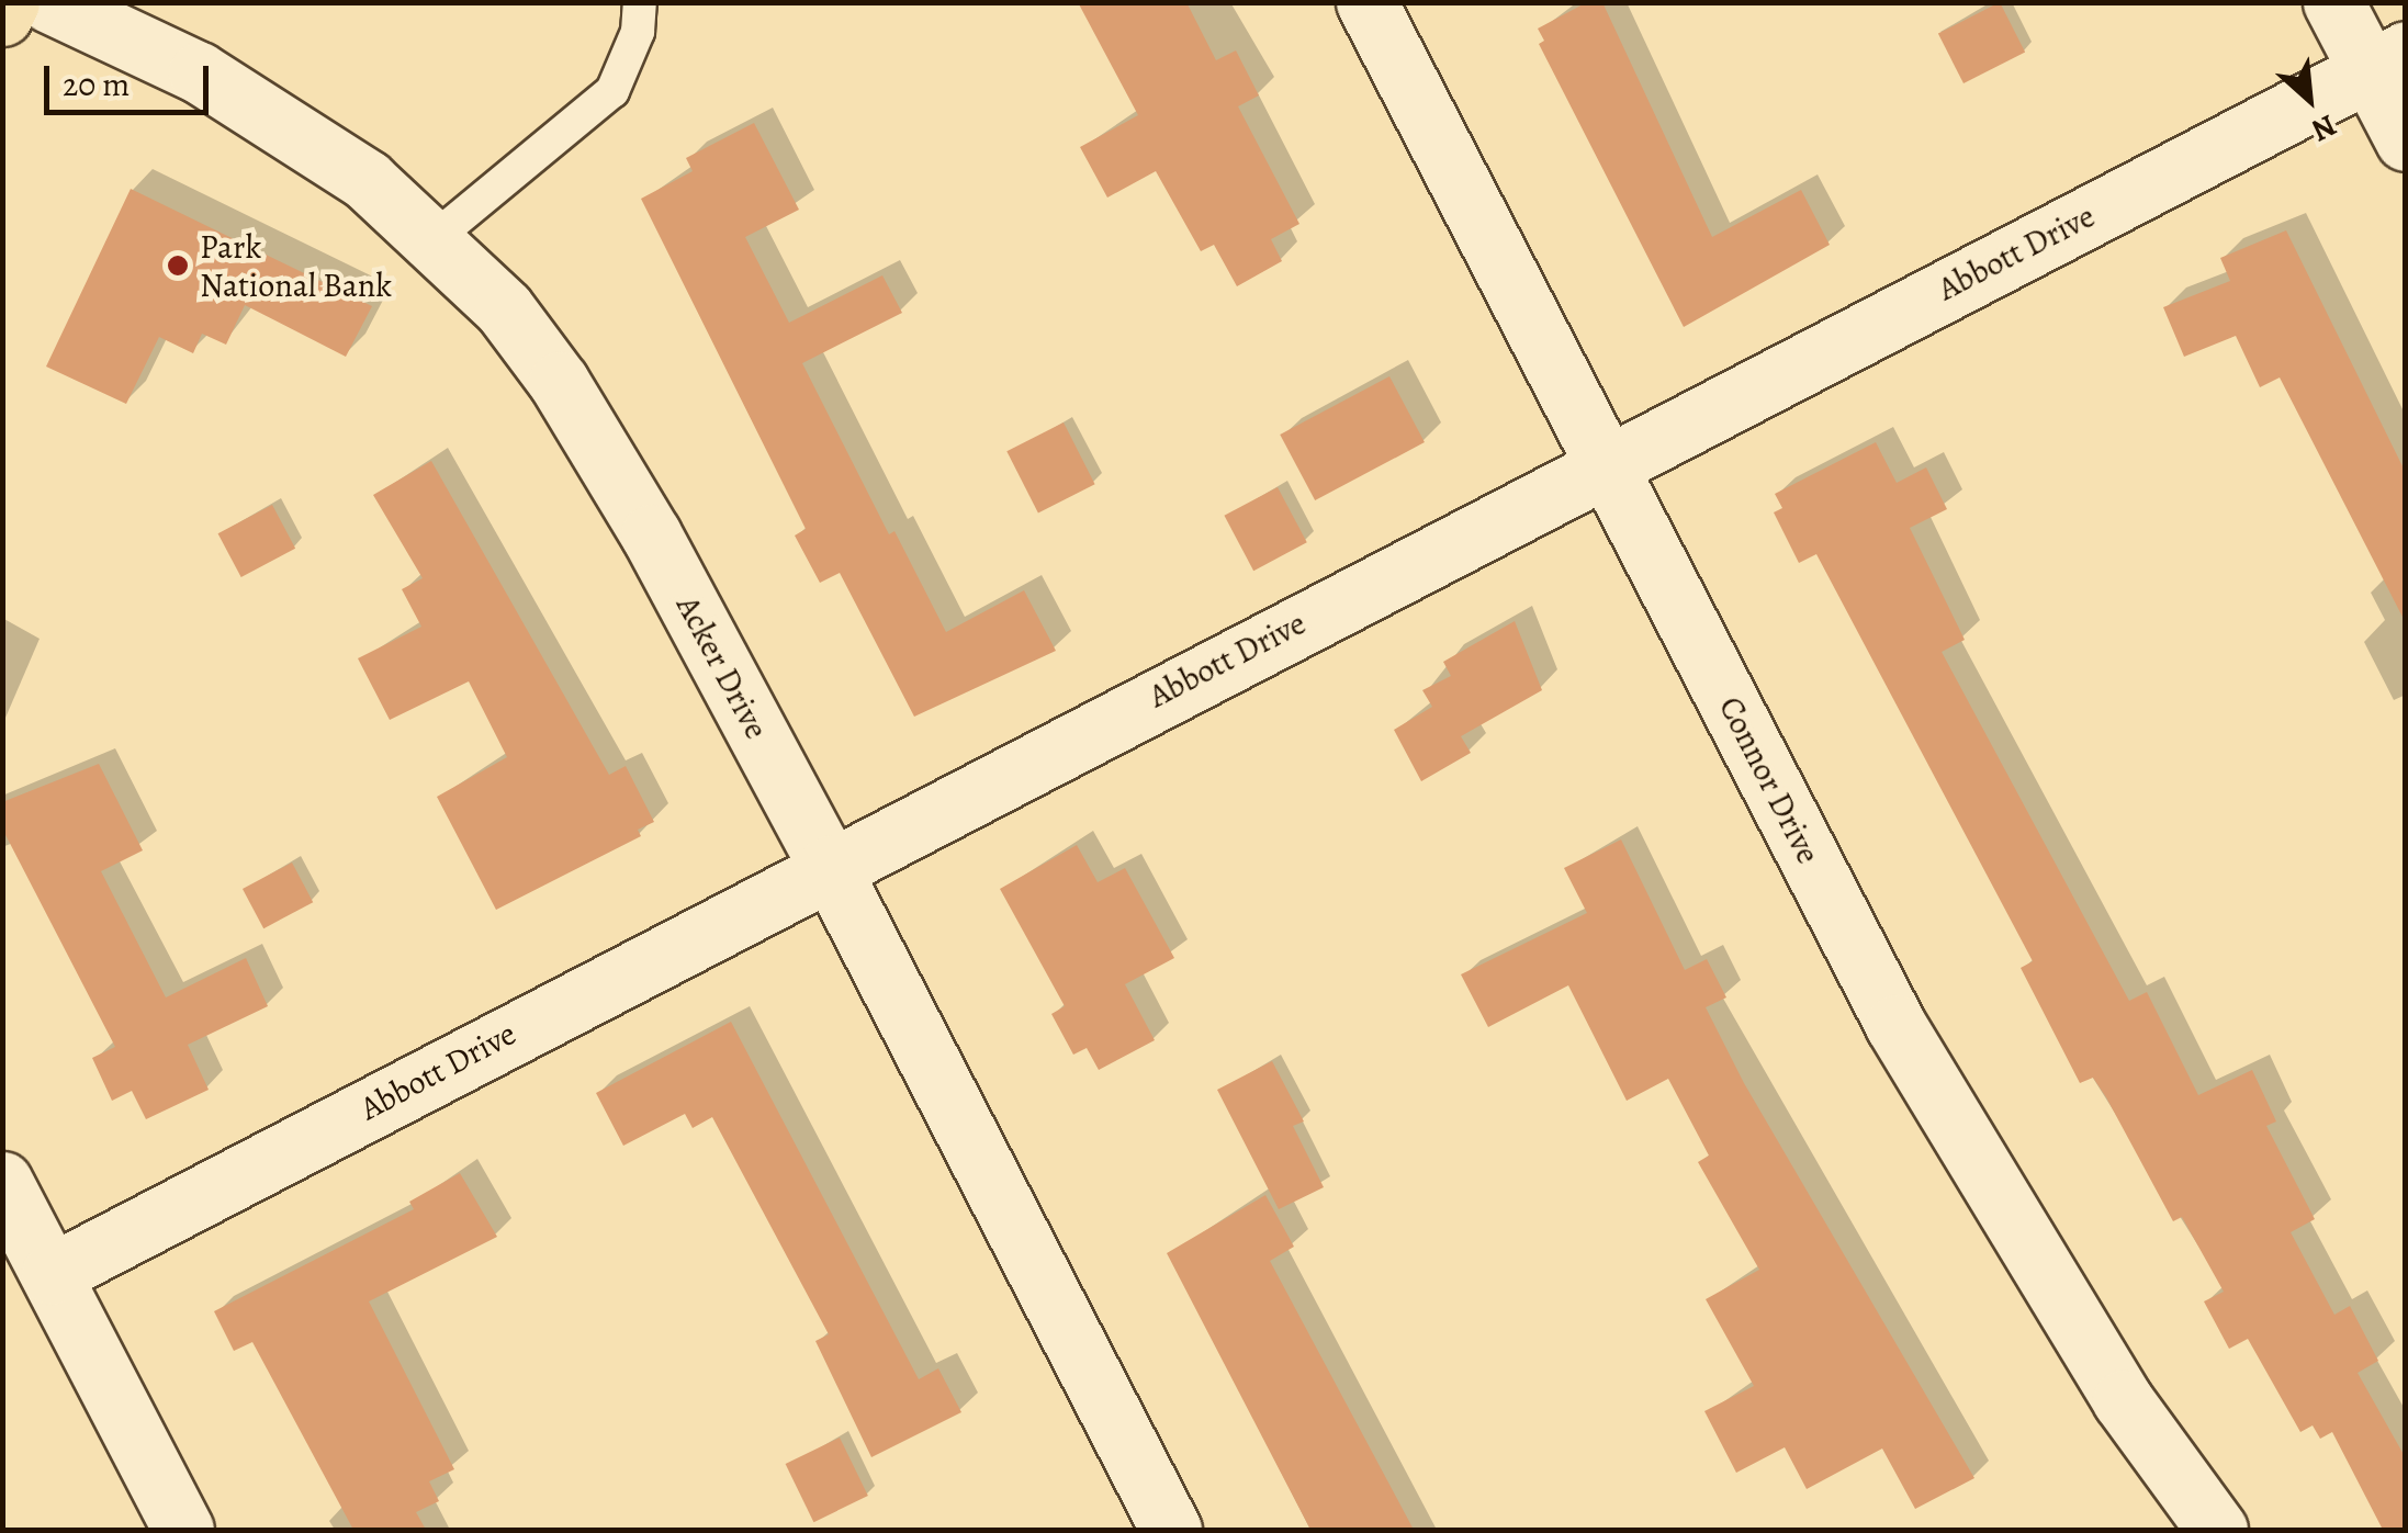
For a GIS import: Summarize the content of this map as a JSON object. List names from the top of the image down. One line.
{"streets":{"street":["Abbott Drive","Acker Drive","Connor Drive"]},"crossings":[["Abbott Drive","Acker Drive"],["Abbott Drive","Connor Drive"]],"places":["Park National Bank"],"scale_bar":"20 m","north":"bottom right"}
